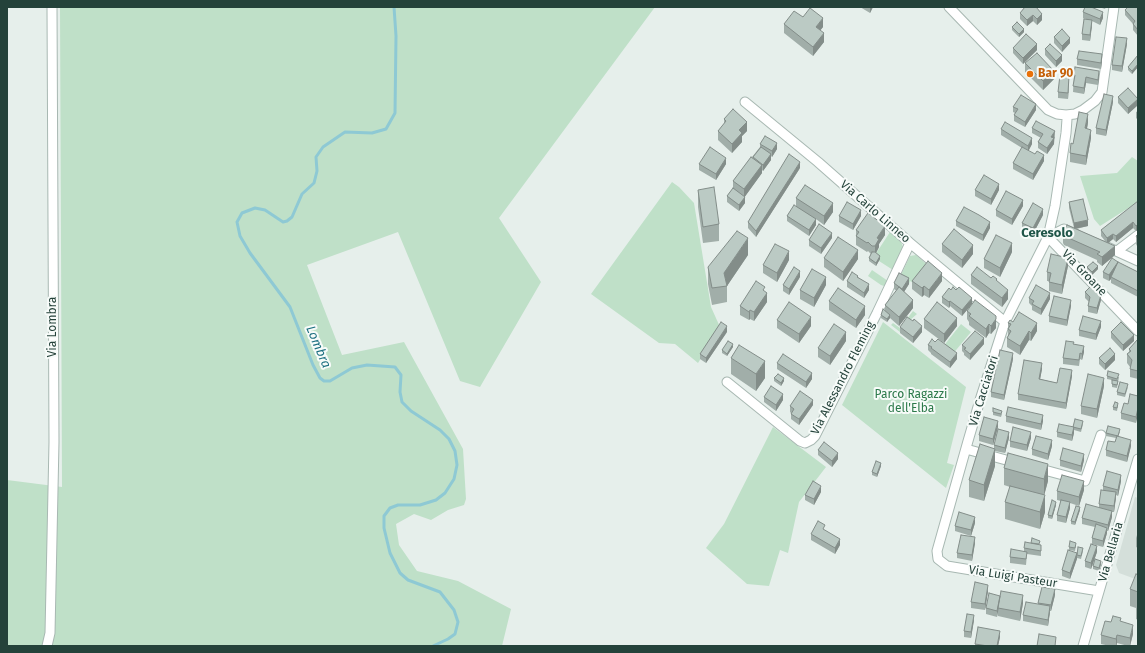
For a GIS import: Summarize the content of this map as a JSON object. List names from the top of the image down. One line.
{"streets":{"street":["Via Carlo Linneo","Via Groane","Via Lombra","Via Alessandro Fleming","Via Cacciatori","Via Bellaria","Via Luigi Pasteur"]},"crossings":[["Via Carlo Linneo","Via Alessandro Fleming"],["Via Carlo Linneo","Via Cacciatori"],["Via Groane","Via Cacciatori"],["Via Cacciatori","Via Luigi Pasteur"],["Via Bellaria","Via Luigi Pasteur"]],"districts":["Ceresolo"],"water":["Lombra"],"parks":["Parco Ragazzi dell'Elba"],"places":["Bar 90"]}
